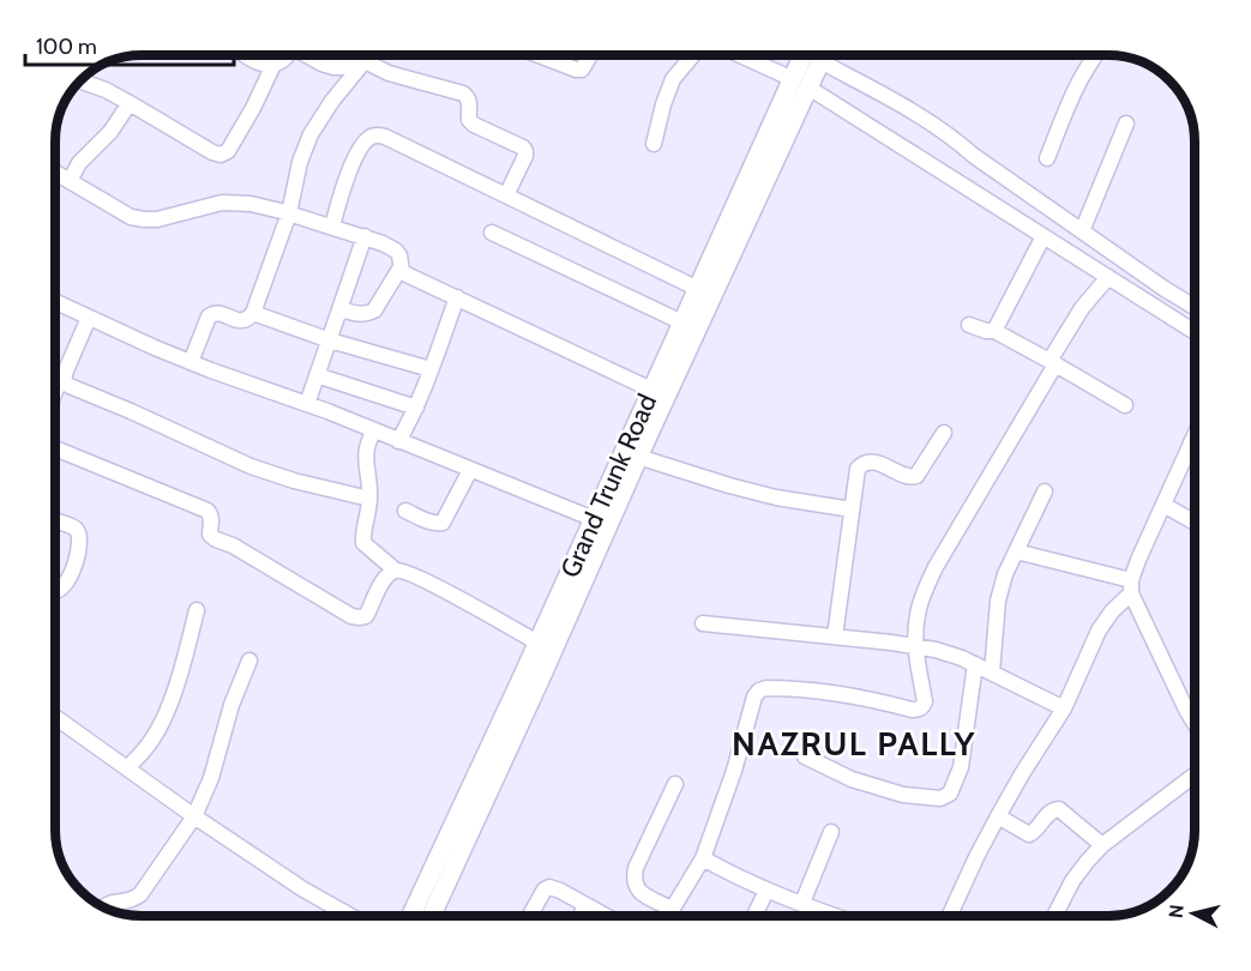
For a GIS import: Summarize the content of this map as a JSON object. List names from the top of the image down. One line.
{"streets":{"main road":["Grand Trunk Road"]},"districts":["NAZRUL PALLY"],"scale_bar":"100 m","north":"left"}
